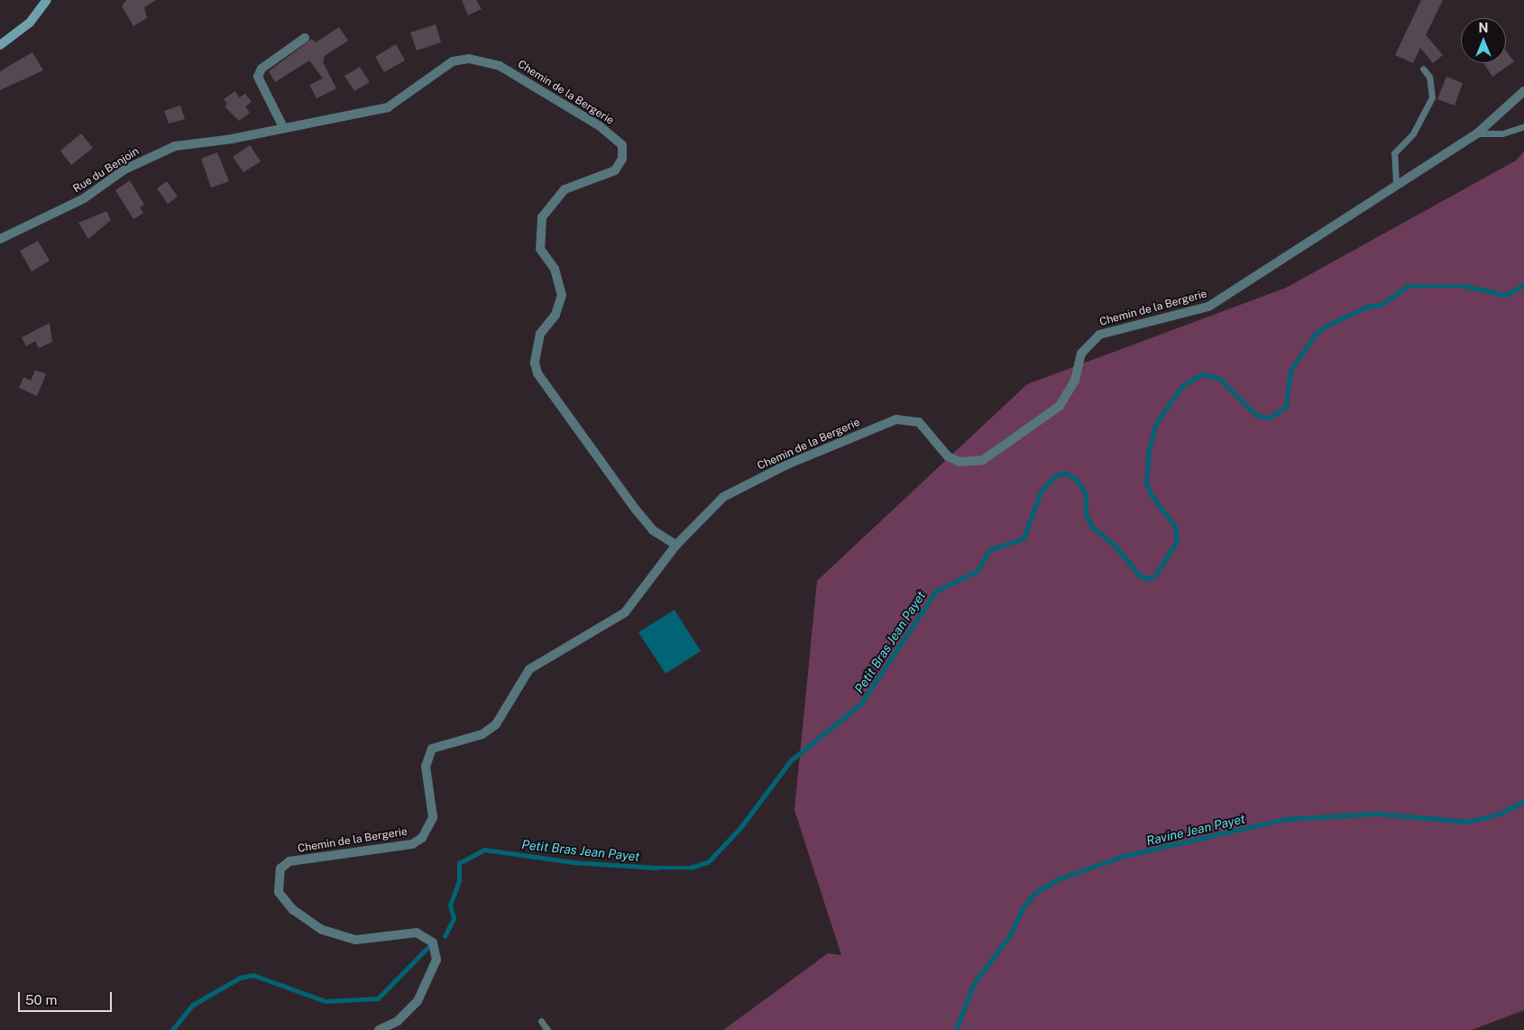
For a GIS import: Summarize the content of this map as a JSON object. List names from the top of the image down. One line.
{"streets":{"street":["Chemin de la Bergerie","Rue du Benjoin"]},"crossings":[["Chemin de la Bergerie","Rue du Benjoin"]],"water":["Petit Bras Jean Payet","Ravine Jean Payet"],"scale_bar":"50 m","north":"top"}
